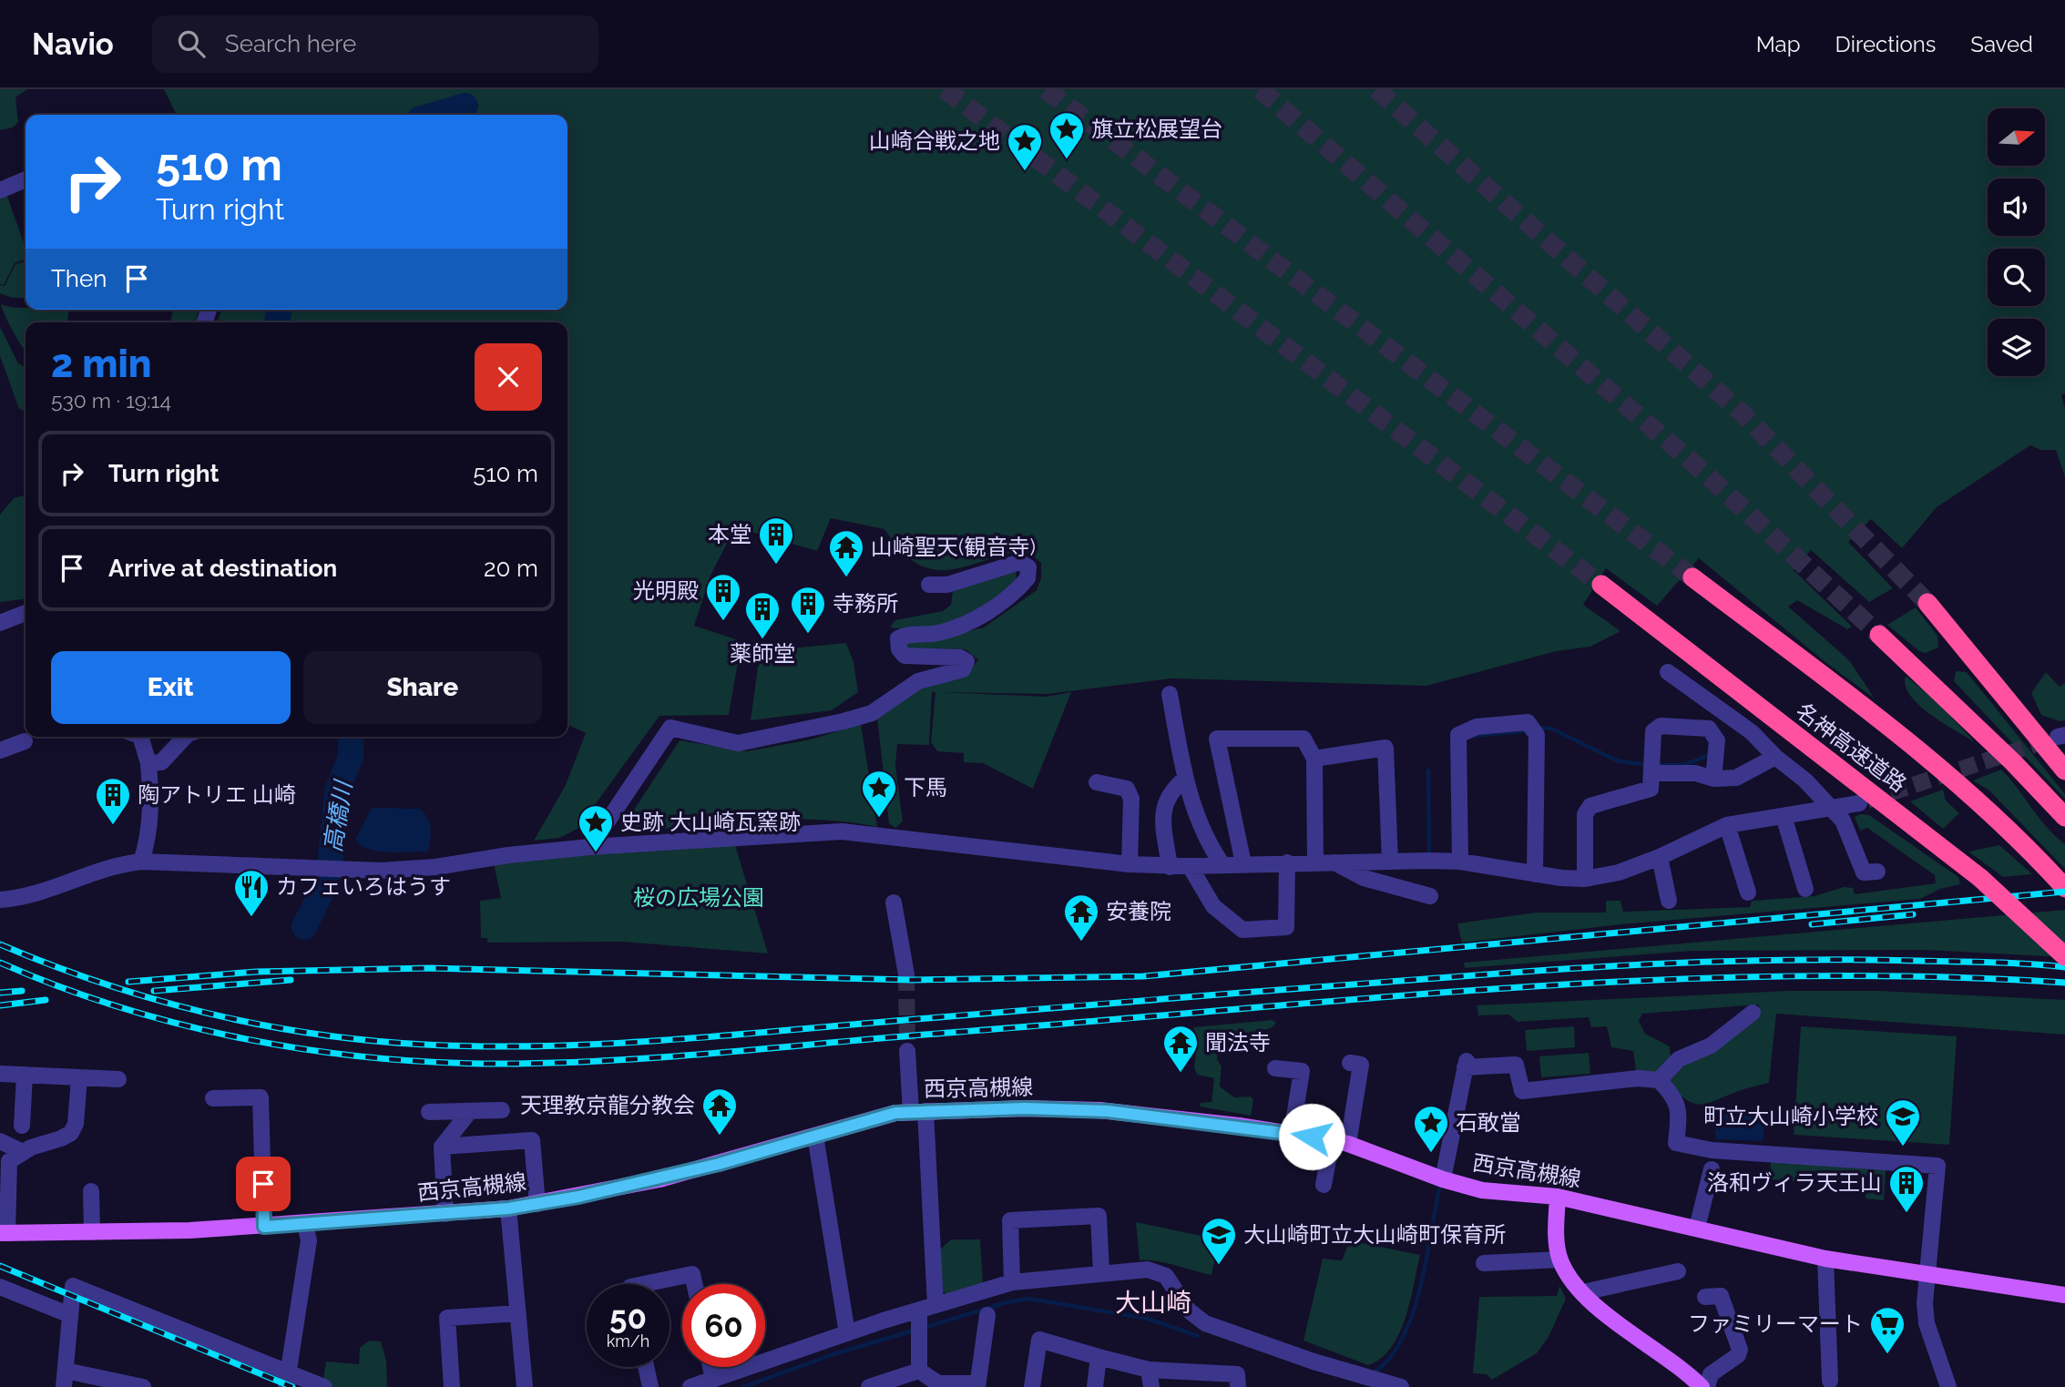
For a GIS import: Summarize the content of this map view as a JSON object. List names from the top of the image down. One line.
{"streets":{"highway":["名神高速道路"],"main road":["西京高槻線"]},"districts":["大山崎"],"water":["高橋川"],"parks":["桜の広場公園"],"places":{"place":["旗立松展望台","山崎合戦之地","下馬","史跡 大山崎瓦窯跡","石敢當"],"building":["本堂","光明殿","寺務所","薬師堂","陶アトリエ 山崎","洛和ヴィラ天王山"],"temple":["山崎聖天(観音寺)","安養院","聞法寺","天理教京龍分教会"],"restaurant":["カフェいろはうす"],"school or university":["町立大山崎小学校","大山崎町立大山崎町保育所"],"supermarket":["ファミリーマート"]},"north":"right","page":{"header":"Navio","search":"Search here","nav":["Map","Directions","Saved"],"turn":["510 m","Turn right"],"then":"Then","heading":["2 min","530 m · 19:14"],"list":[{"name":"Turn right","value":"510 m"},{"name":"Arrive at destination","value":"20 m"}],"buttons":["Exit","Share"],"speed":"50 km/h","limit":"60"}}
